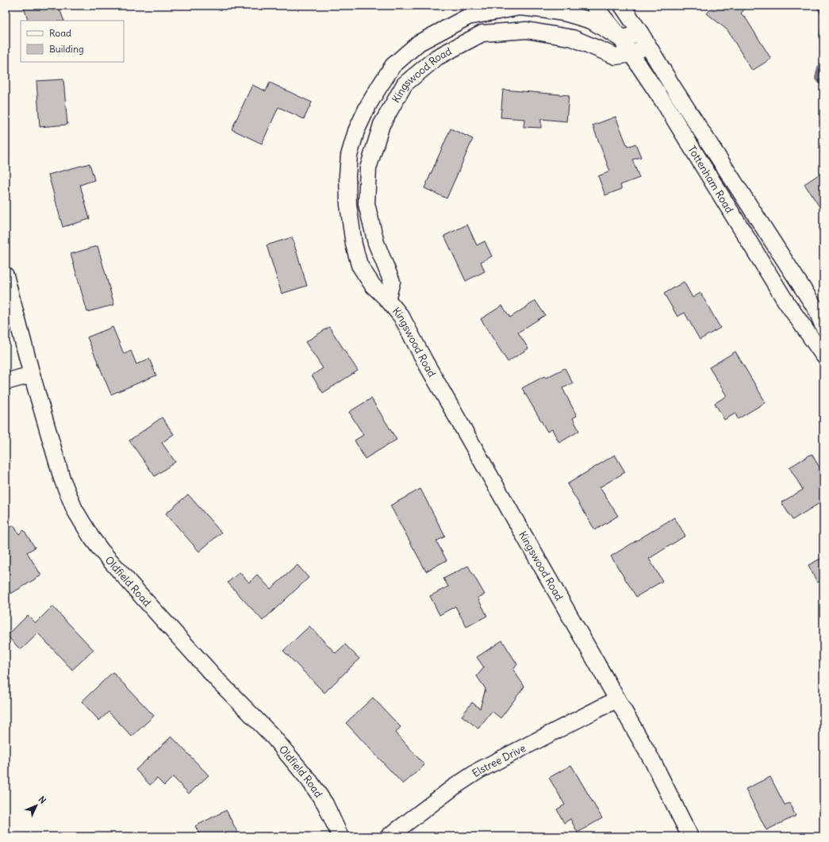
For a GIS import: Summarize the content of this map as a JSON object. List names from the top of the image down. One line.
{"streets":{"street":["Kingswood Road","Tottenham Road","Oldfield Road","Elstree Drive"]},"crossings":[["Kingswood Road","Tottenham Road"],["Kingswood Road","Elstree Drive"]],"legend":["Road","Building"],"north":"top right"}
